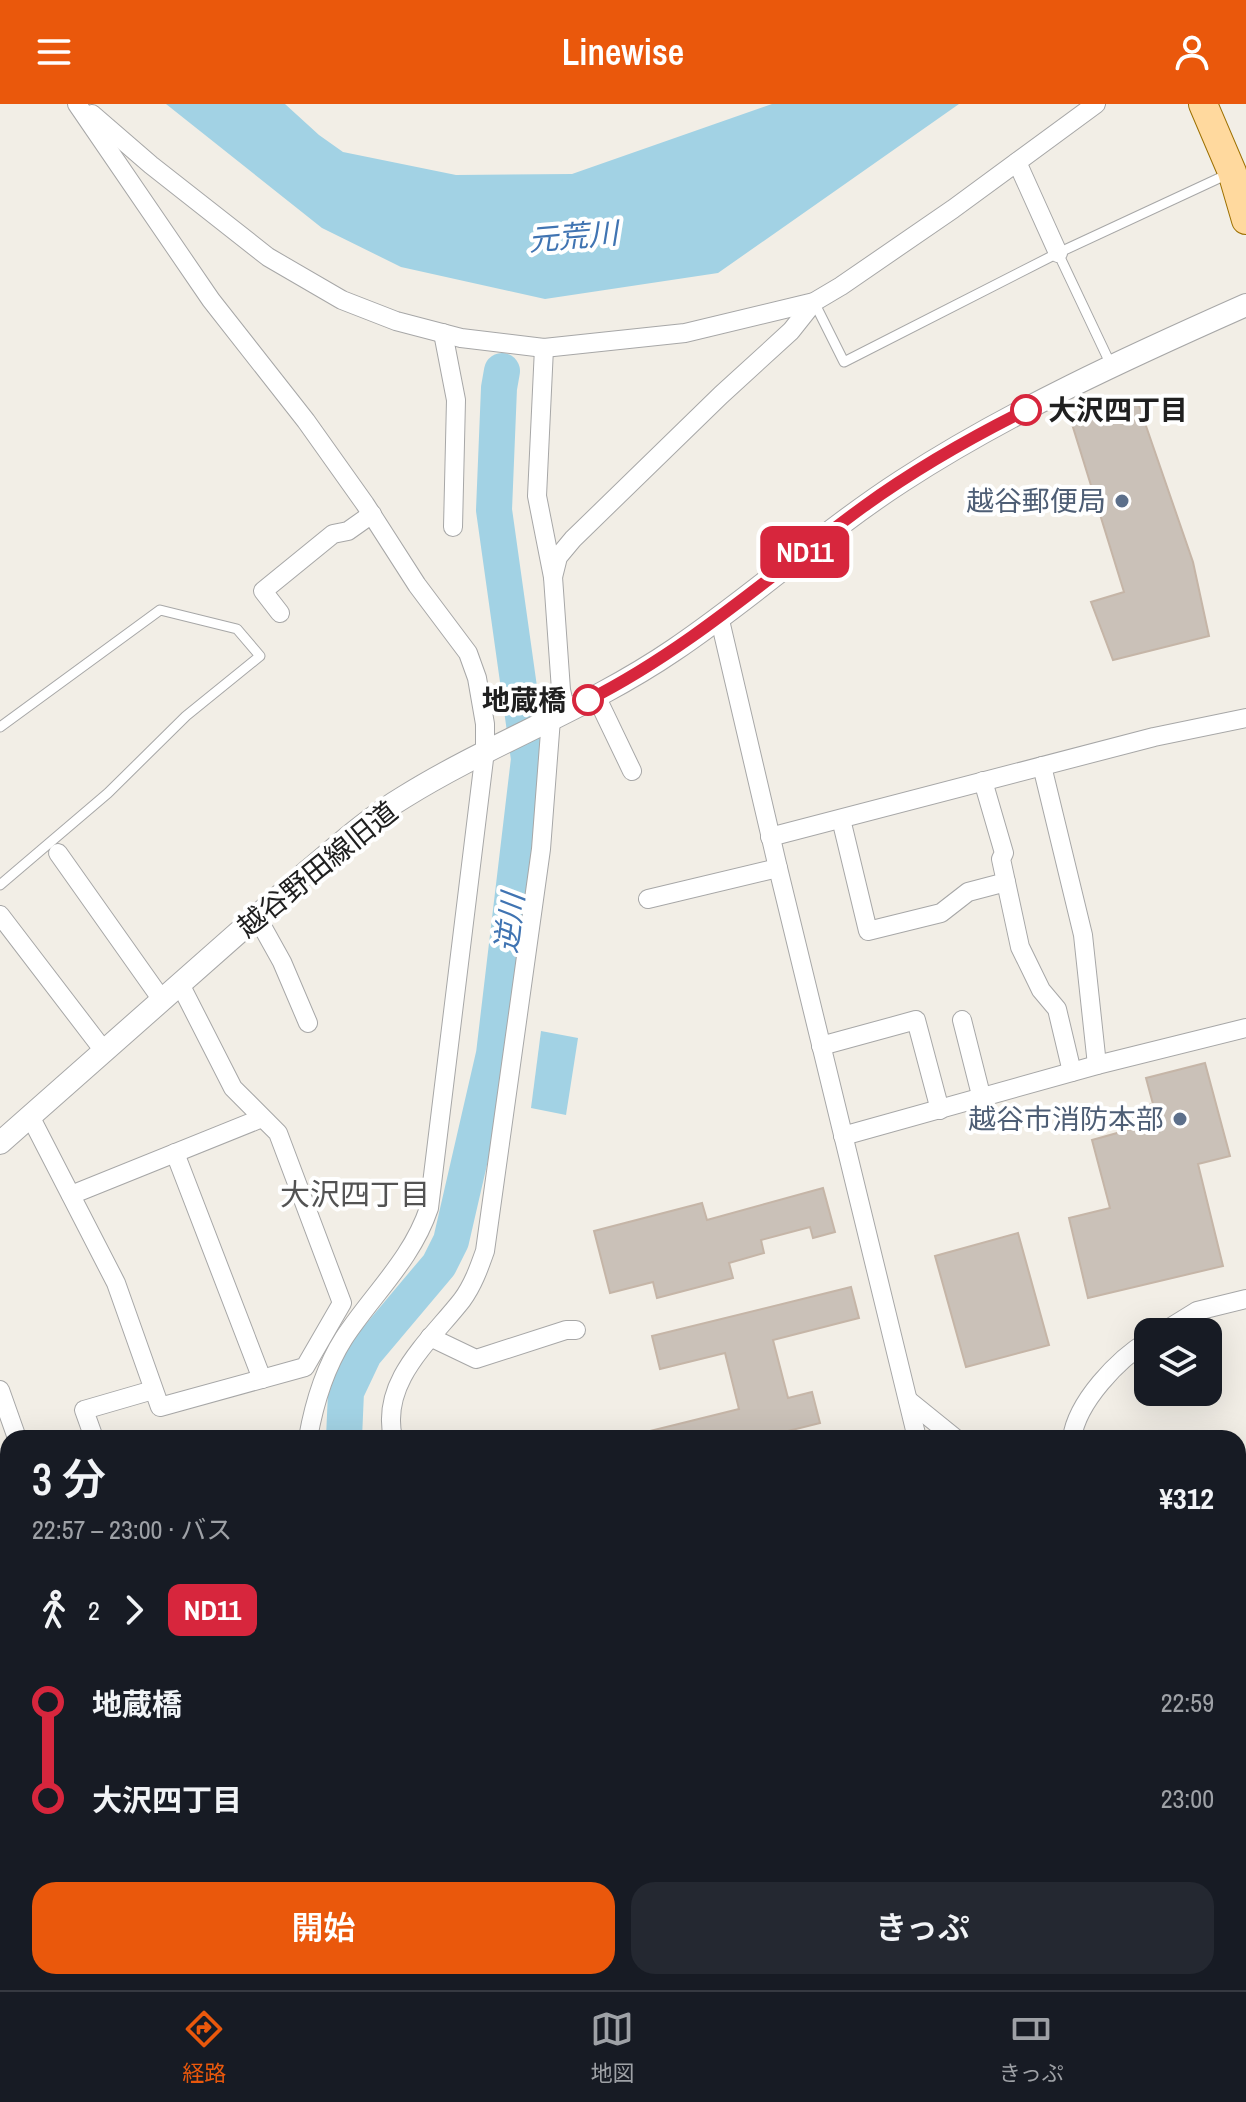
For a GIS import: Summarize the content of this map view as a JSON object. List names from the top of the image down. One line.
{"streets":{"street":["越谷野田線旧道"]},"districts":["大沢四丁目"],"water":["元荒川","逆川"],"places":["大沢四丁目","越谷郵便局","地蔵橋","越谷市消防本部"],"lines":["bus line ND11"],"page":{"header":"Linewise","on_map":"ND11","heading":["3 分","22:57 – 23:00 · バス","¥312"],"legs":["2","ND11"],"list":[{"name":"地蔵橋","value":"22:59"},{"name":"大沢四丁目","value":"23:00"}],"buttons":["開始","きっぷ"],"tabs":["経路","地図","きっぷ"]}}
